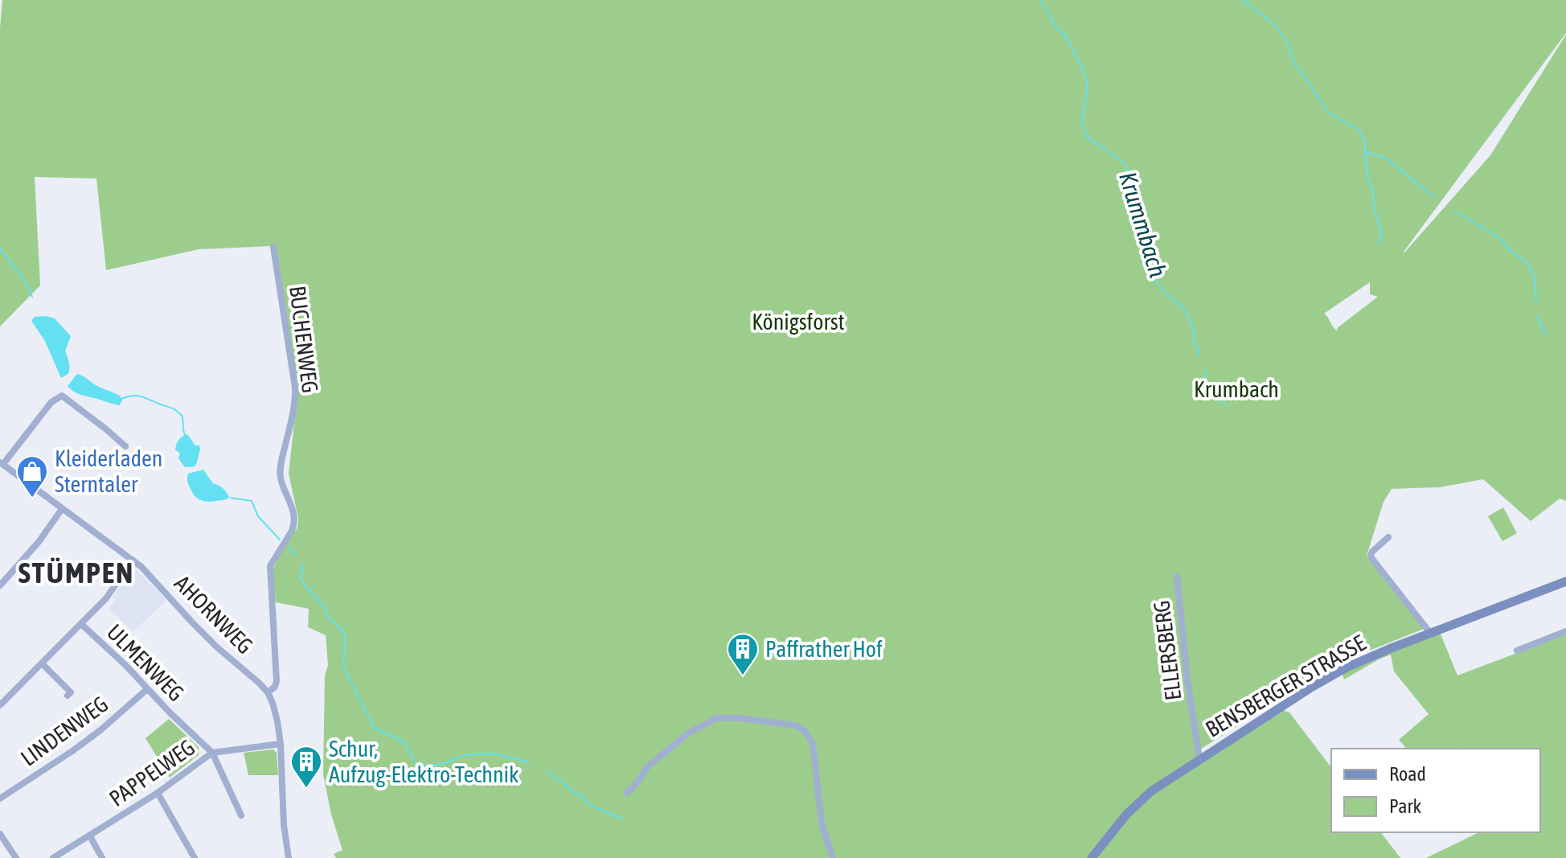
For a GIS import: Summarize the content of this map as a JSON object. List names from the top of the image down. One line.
{"streets":{"main road":["BENSBERGER STRASSE"],"street":["BUCHENWEG","AHORNWEG","ELLERSBERG","ULMENWEG","LINDENWEG","PAPPELWEG"]},"crossings":[["BUCHENWEG","AHORNWEG"],["AHORNWEG","PAPPELWEG"],["ELLERSBERG","BENSBERGER STRASSE"],["ULMENWEG","LINDENWEG"],["ULMENWEG","PAPPELWEG"]],"districts":["STÜMPEN"],"water":["Krummbach"],"parks":["Königsforst","Krumbach"],"places":{"shop":["Kleiderladen Sterntaler"],"building":["Paffrather Hof","Schur, Aufzug-Elektro-Technik"]},"legend":["Road","Park"]}
